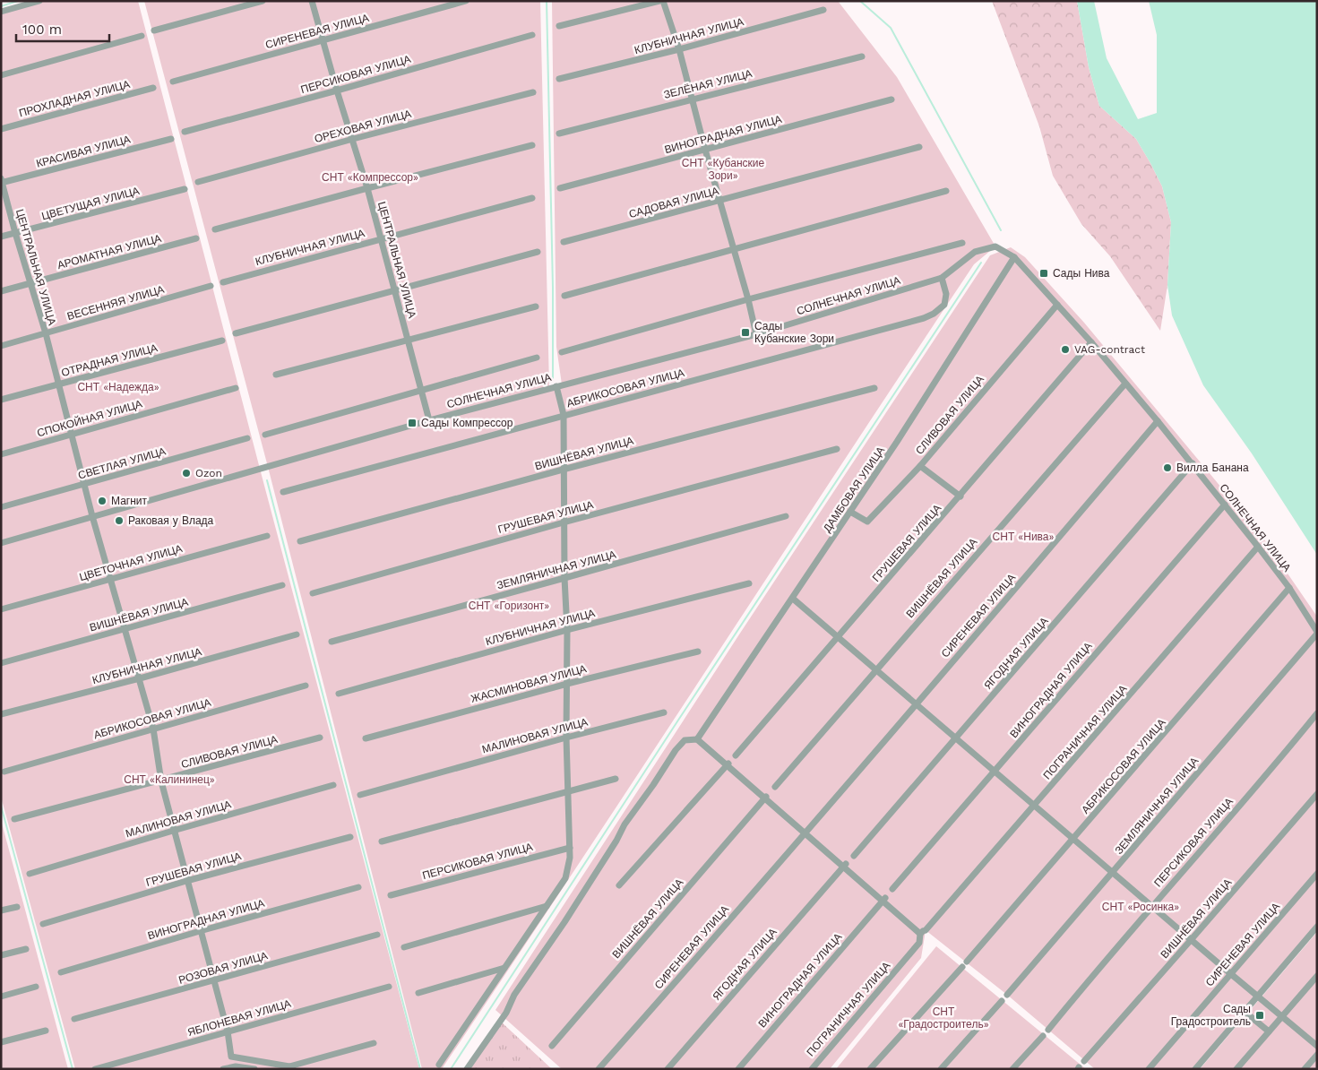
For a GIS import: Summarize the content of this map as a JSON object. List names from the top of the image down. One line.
{"streets":{"street":["СИРЕНЕВАЯ УЛИЦА","КЛУБНИЧНАЯ УЛИЦА","ПЕРСИКОВАЯ УЛИЦА","ЗЕЛЁНАЯ УЛИЦА","ПРОХЛАДНАЯ УЛИЦА","ОРЕХОВАЯ УЛИЦА","ВИНОГРАДНАЯ УЛИЦА","КРАСИВАЯ УЛИЦА","САДОВАЯ УЛИЦА","ЦВЕТУЩАЯ УЛИЦА","АРОМАТНАЯ УЛИЦА","ЦЕНТРАЛЬНАЯ УЛИЦА","СОЛНЕЧНАЯ УЛИЦА","ВЕСЕННЯЯ УЛИЦА","ОТРАДНАЯ УЛИЦА","АБРИКОСОВАЯ УЛИЦА","СЛИВОВАЯ УЛИЦА","СПОКОЙНАЯ УЛИЦА","ВИШНЁВАЯ УЛИЦА","СВЕТЛАЯ УЛИЦА","ДАМБОВАЯ УЛИЦА","ГРУШЕВАЯ УЛИЦА","ЦВЕТОЧНАЯ УЛИЦА","ЗЕМЛЯНИЧНАЯ УЛИЦА","ЯГОДНАЯ УЛИЦА","ЖАСМИНОВАЯ УЛИЦА","ПОГРАНИЧНАЯ УЛИЦА","МАЛИНОВАЯ УЛИЦА","РОЗОВАЯ УЛИЦА","ЯБЛОНЕВАЯ УЛИЦА"]},"crossings":[["СИРЕНЕВАЯ УЛИЦА","ЦЕНТРАЛЬНАЯ УЛИЦА"],["СИРЕНЕВАЯ УЛИЦА","СОЛНЕЧНАЯ УЛИЦА"],["КЛУБНИЧНАЯ УЛИЦА","ЦЕНТРАЛЬНАЯ УЛИЦА"],["ПЕРСИКОВАЯ УЛИЦА","ЦЕНТРАЛЬНАЯ УЛИЦА"],["ОРЕХОВАЯ УЛИЦА","ЦЕНТРАЛЬНАЯ УЛИЦА"],["ВИНОГРАДНАЯ УЛИЦА","ЦЕНТРАЛЬНАЯ УЛИЦА"],["ВИНОГРАДНАЯ УЛИЦА","СОЛНЕЧНАЯ УЛИЦА"],["КРАСИВАЯ УЛИЦА","ЦЕНТРАЛЬНАЯ УЛИЦА"],["ЦВЕТУЩАЯ УЛИЦА","ЦЕНТРАЛЬНАЯ УЛИЦА"],["АРОМАТНАЯ УЛИЦА","ЦЕНТРАЛЬНАЯ УЛИЦА"],["ЦЕНТРАЛЬНАЯ УЛИЦА","СОЛНЕЧНАЯ УЛИЦА"],["ЦЕНТРАЛЬНАЯ УЛИЦА","ВЕСЕННЯЯ УЛИЦА"],["ЦЕНТРАЛЬНАЯ УЛИЦА","ОТРАДНАЯ УЛИЦА"],["ЦЕНТРАЛЬНАЯ УЛИЦА","АБРИКОСОВАЯ УЛИЦА"],["ЦЕНТРАЛЬНАЯ УЛИЦА","СЛИВОВАЯ УЛИЦА"],["ЦЕНТРАЛЬНАЯ УЛИЦА","СПОКОЙНАЯ УЛИЦА"],["ЦЕНТРАЛЬНАЯ УЛИЦА","ВИШНЁВАЯ УЛИЦА"],["ЦЕНТРАЛЬНАЯ УЛИЦА","СВЕТЛАЯ УЛИЦА"],["ЦЕНТРАЛЬНАЯ УЛИЦА","ГРУШЕВАЯ УЛИЦА"],["ЦЕНТРАЛЬНАЯ УЛИЦА","ЦВЕТОЧНАЯ УЛИЦА"],["ЦЕНТРАЛЬНАЯ УЛИЦА","МАЛИНОВАЯ УЛИЦА"],["ЦЕНТРАЛЬНАЯ УЛИЦА","РОЗОВАЯ УЛИЦА"],["ЦЕНТРАЛЬНАЯ УЛИЦА","ЯБЛОНЕВАЯ УЛИЦА"],["СОЛНЕЧНАЯ УЛИЦА","АБРИКОСОВАЯ УЛИЦА"],["СОЛНЕЧНАЯ УЛИЦА","СЛИВОВАЯ УЛИЦА"],["СОЛНЕЧНАЯ УЛИЦА","ВИШНЁВАЯ УЛИЦА"],["СОЛНЕЧНАЯ УЛИЦА","ДАМБОВАЯ УЛИЦА"],["СОЛНЕЧНАЯ УЛИЦА","ГРУШЕВАЯ УЛИЦА"],["СОЛНЕЧНАЯ УЛИЦА","ЗЕМЛЯНИЧНАЯ УЛИЦА"],["СОЛНЕЧНАЯ УЛИЦА","ЯГОДНАЯ УЛИЦА"],["СОЛНЕЧНАЯ УЛИЦА","ПОГРАНИЧНАЯ УЛИЦА"],["СЛИВОВАЯ УЛИЦА","ДАМБОВАЯ УЛИЦА"]],"parks":["СНТ «Кубанские Зори»","СНТ «Компрессор»","СНТ «Надежда»","СНТ «Нива»","СНТ «Горизонт»","СНТ «Калининец»","СНТ «Росинка»","СНТ «Градостроитель»"],"places":{"transit":["Сады Нива","Сады Кубанские Зори","Сады Компрессор","Сады Градостроитель"],"other":["VAG-contract","Вилла Банана","Ozon","Магнит","Раковая у Влада"]},"scale_bar":"100 m"}
